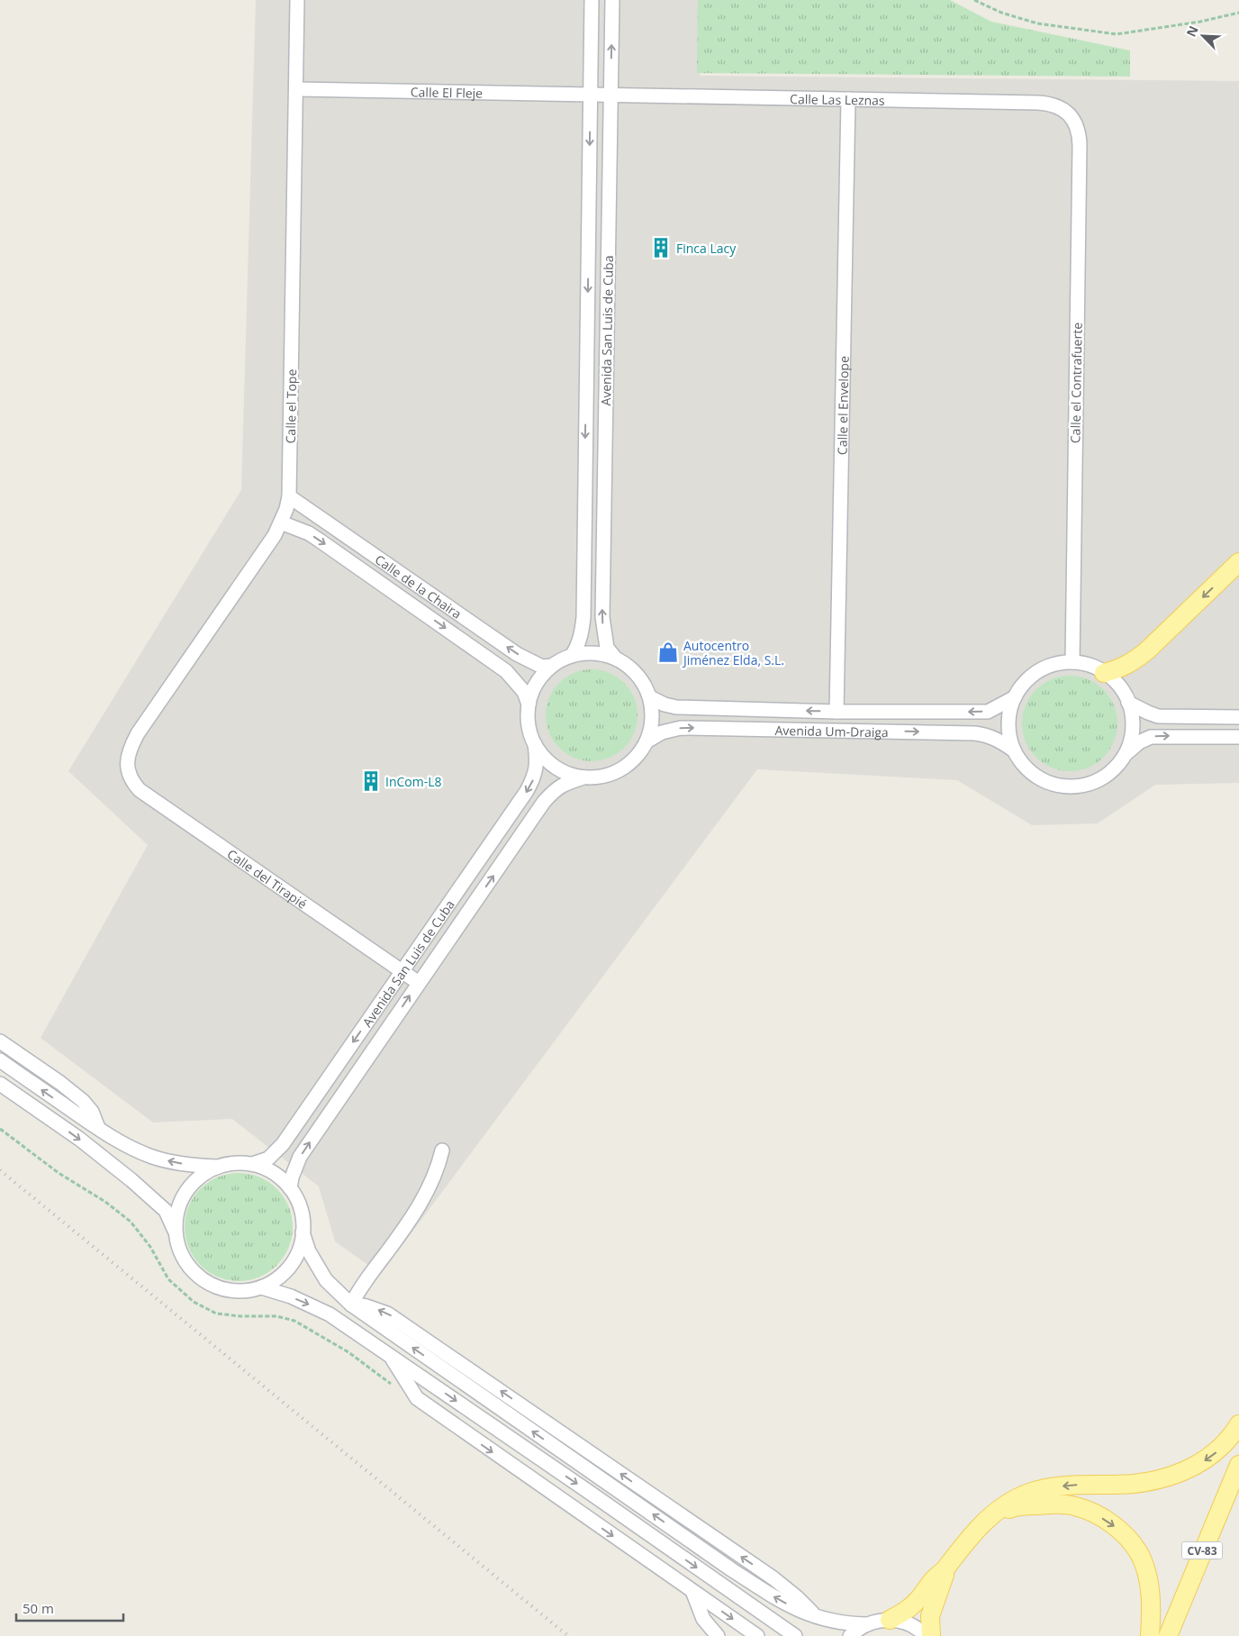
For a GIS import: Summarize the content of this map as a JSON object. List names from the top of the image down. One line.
{"streets":{"main road":["CV-83"],"street":["Calle El Fleje","Calle Las Leznas","Avenida San Luis de Cuba","Calle el Contrafuerte","Calle el Envelope","Calle el Tope","Calle de la Chaira","Avenida Um-Draiga","Calle del Tirapié"]},"crossings":[["Calle El Fleje","Calle Las Leznas"],["Calle El Fleje","Avenida San Luis de Cuba"],["Calle El Fleje","Calle el Tope"],["Calle Las Leznas","Avenida San Luis de Cuba"],["Calle Las Leznas","Calle el Contrafuerte"],["Calle Las Leznas","Calle el Envelope"],["Avenida San Luis de Cuba","Calle de la Chaira"],["Avenida San Luis de Cuba","Avenida Um-Draiga"],["Avenida San Luis de Cuba","Calle del Tirapié"],["Calle el Contrafuerte","Avenida Um-Draiga"],["Calle el Envelope","Avenida Um-Draiga"],["Calle el Tope","Calle de la Chaira"],["Calle el Tope","Calle del Tirapié"],["Calle de la Chaira","Avenida Um-Draiga"]],"places":{"building":["Finca Lacy","InCom-L8"],"shop":["Autocentro Jiménez Elda, S.L."]},"scale_bar":"50 m","north":"top left"}
